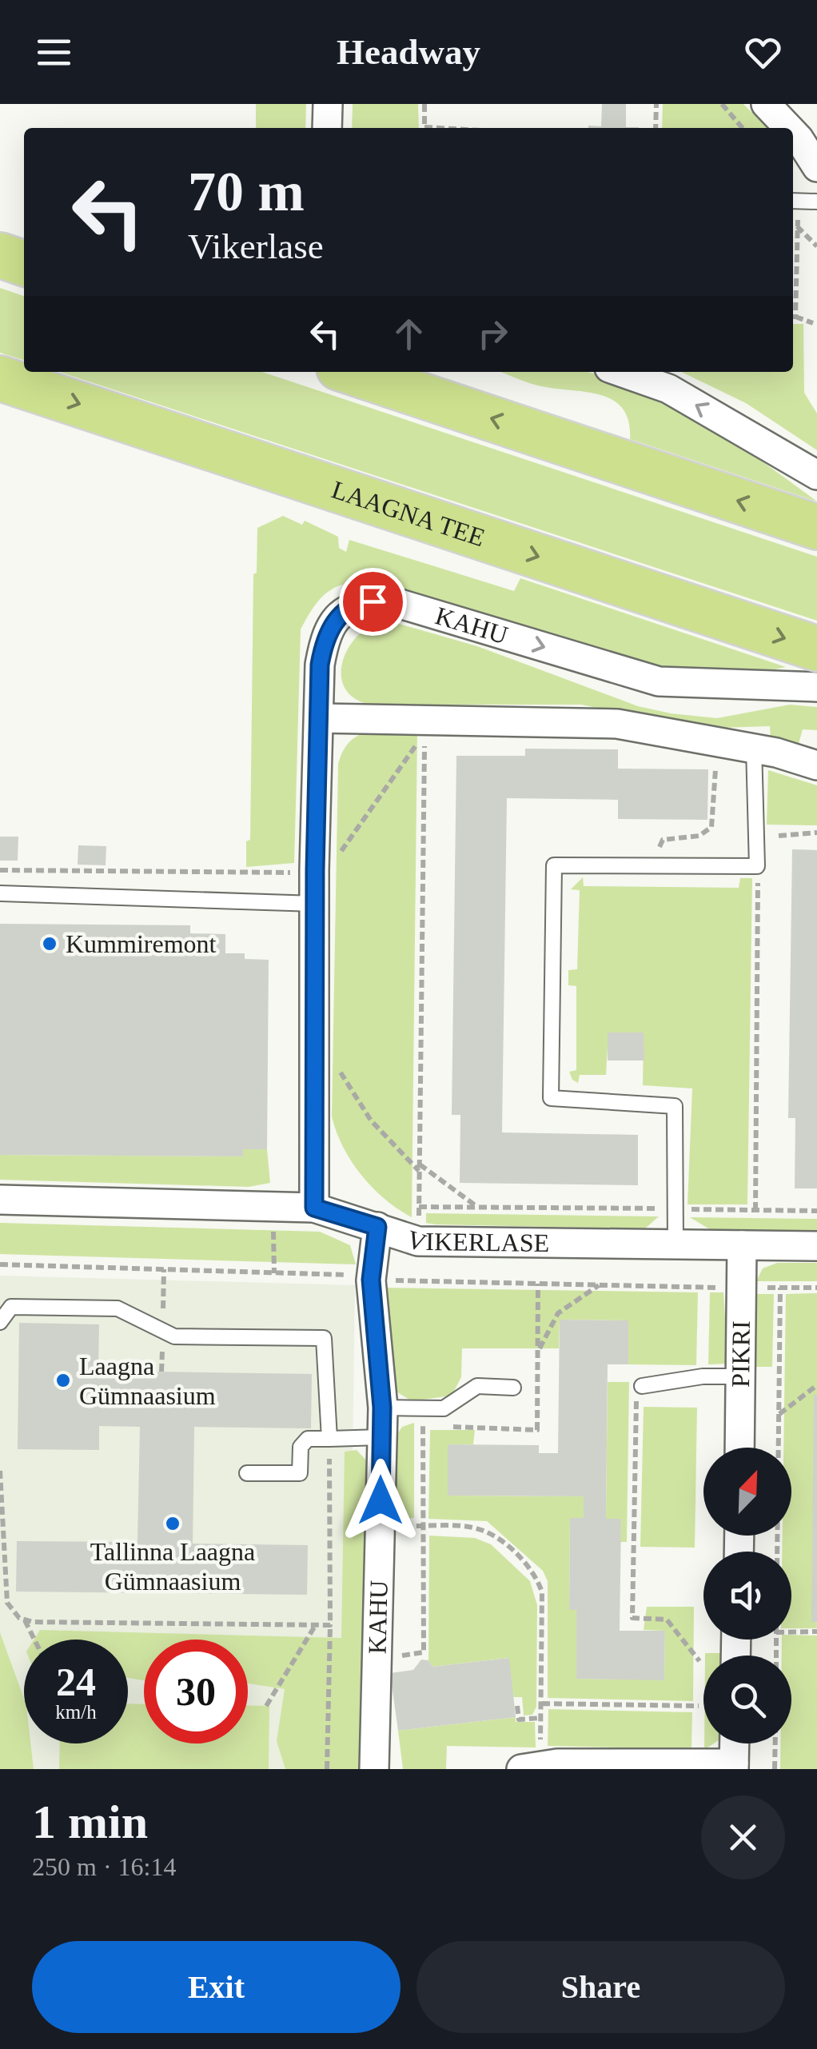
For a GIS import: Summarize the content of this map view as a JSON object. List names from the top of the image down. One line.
{"streets":{"main road":["LAAGNA TEE"],"street":["KAHU","VIKERLASE","PIKRI"]},"crossings":[["KAHU","VIKERLASE"],["VIKERLASE","PIKRI"]],"places":["Kummiremont","Laagna Gümnaasium","Tallinna Laagna Gümnaasium"],"north":"top right","page":{"header":"Headway","turn":["70 m","Vikerlase"],"speed":"24 km/h","limit":"30","heading":["1 min","250 m · 16:14"],"buttons":["Exit","Share"]}}
